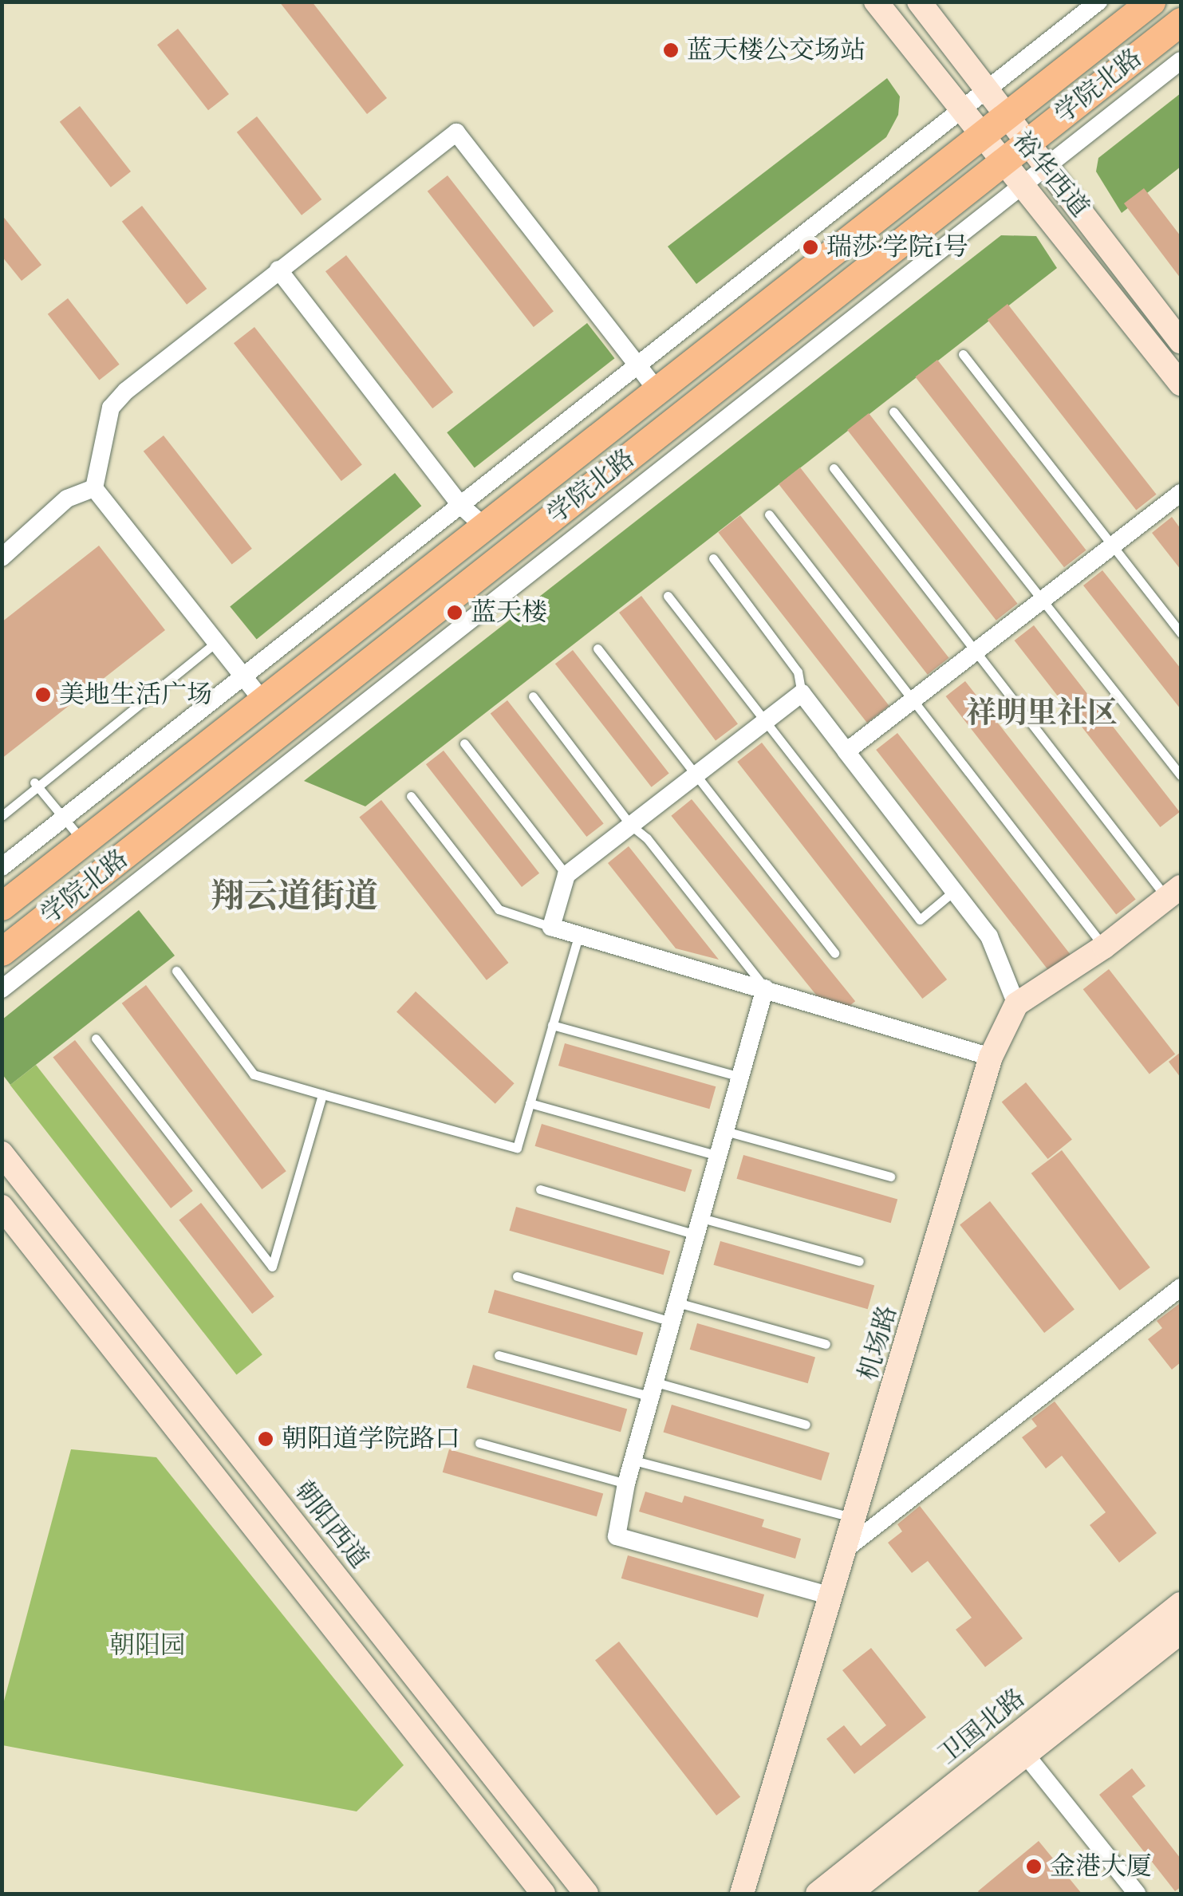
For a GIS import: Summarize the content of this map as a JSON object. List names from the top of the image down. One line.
{"streets":{"main road":["学院北路","裕华西道","机场路","朝阳西道","卫国北路"]},"crossings":[["学院北路","裕华西道"]],"districts":["祥明里社区","翔云道街道"],"parks":["朝阳园"],"places":["蓝天楼公交场站","瑞莎·学院1号","蓝天楼","美地生活广场","朝阳道学院路口","金港大厦"]}
